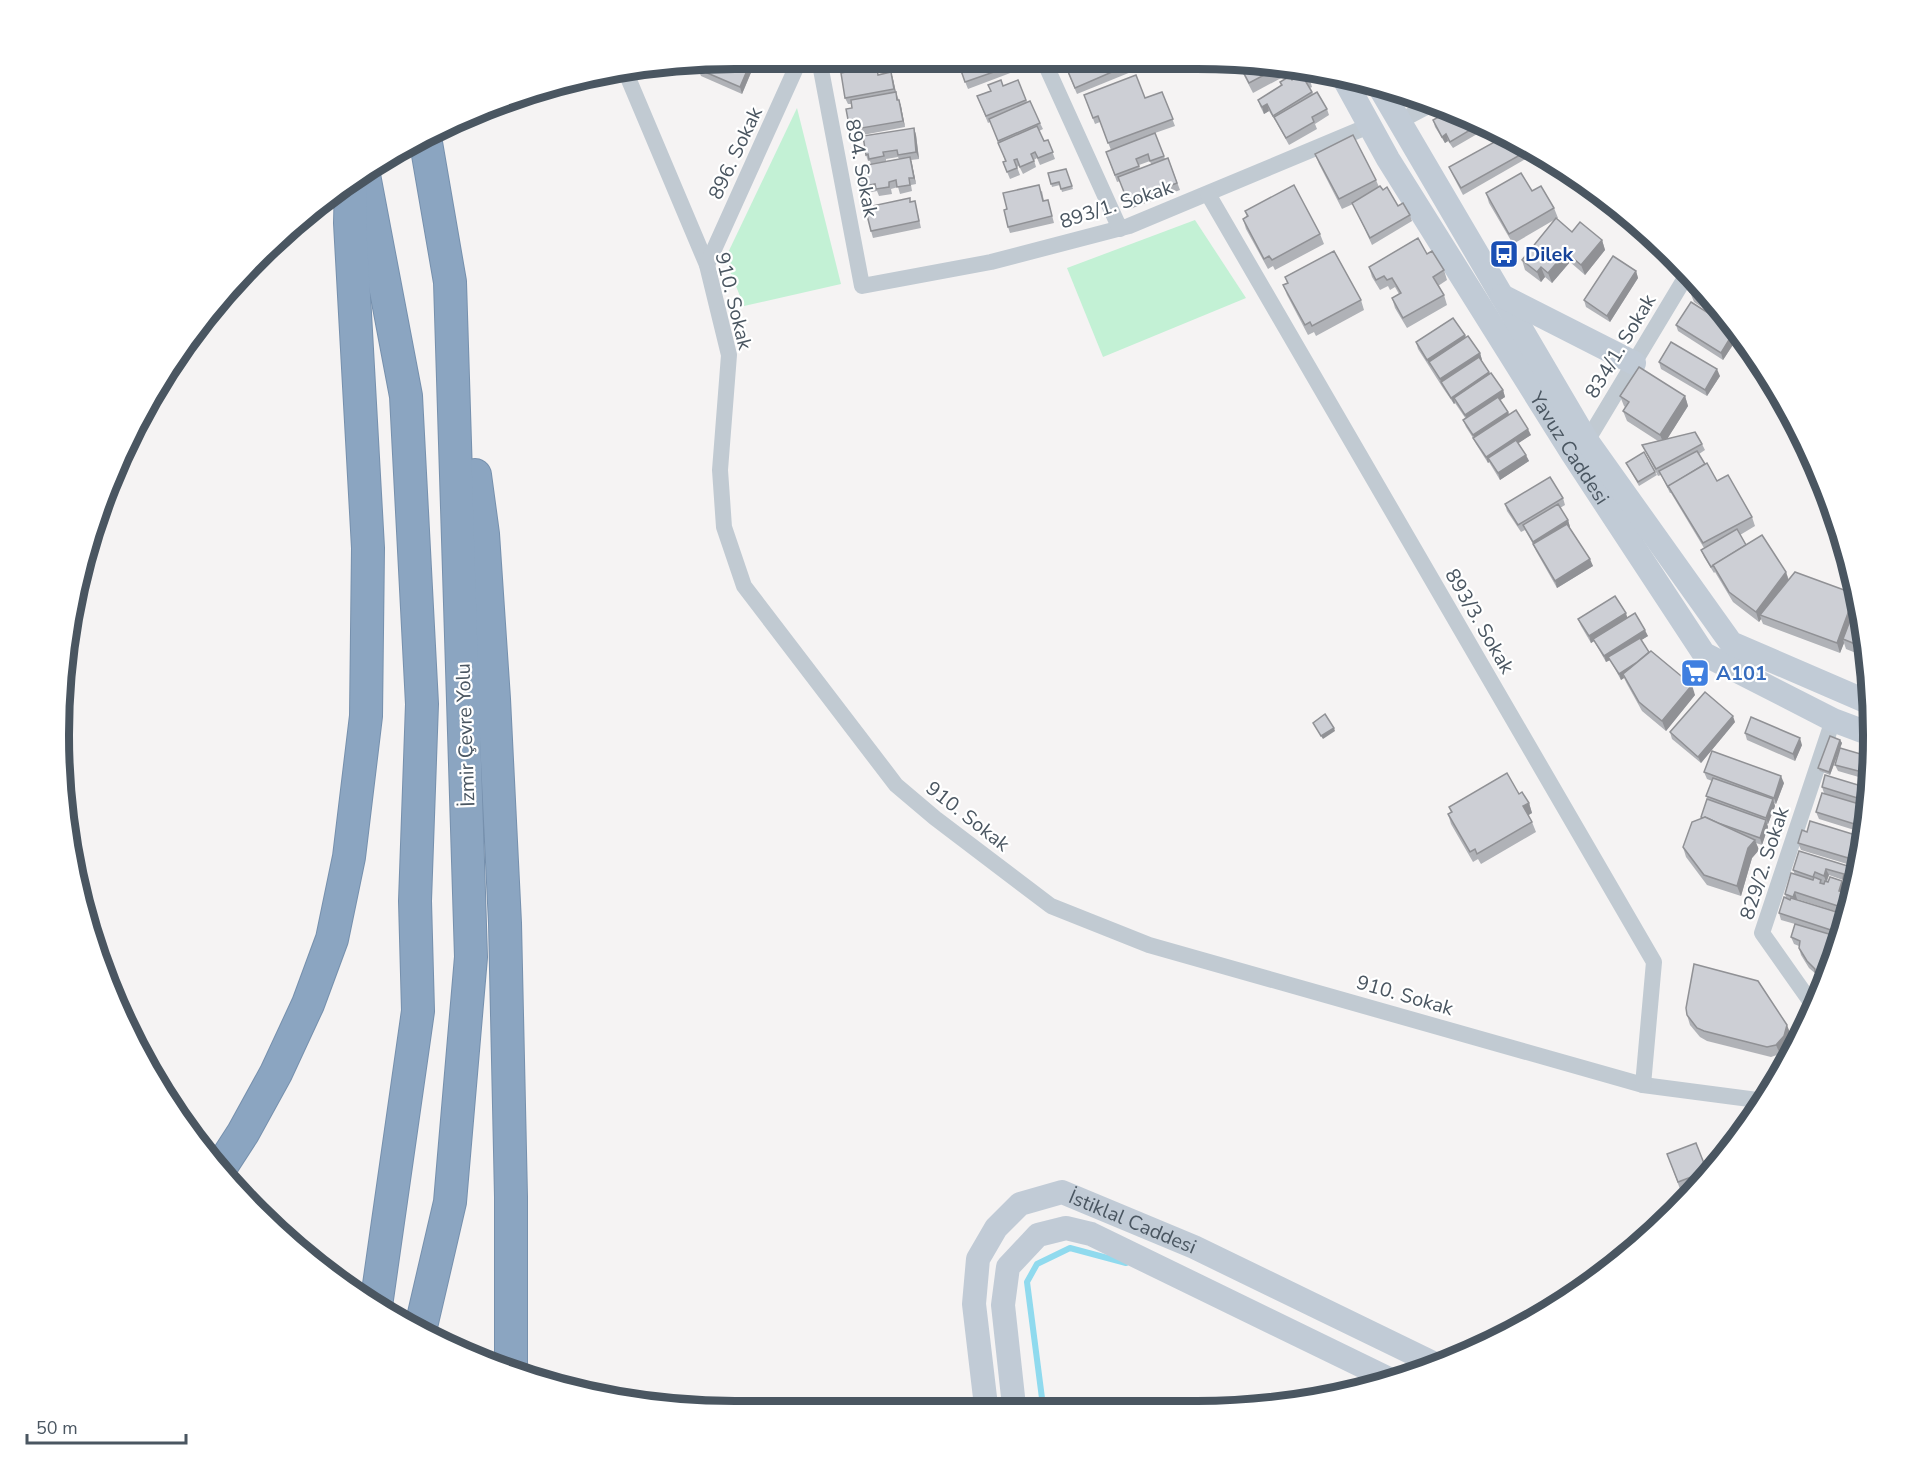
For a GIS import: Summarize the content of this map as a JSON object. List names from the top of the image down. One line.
{"streets":{"highway":["İzmir Çevre Yolu"],"main road":["Yavuz Caddesi","İstiklal Caddesi"],"street":["896. Sokak","894. Sokak","893/1. Sokak","910. Sokak","834/1. Sokak","893/3. Sokak","829/2. Sokak"]},"crossings":[["896. Sokak","910. Sokak"],["894. Sokak","893/1. Sokak"],["893/1. Sokak","Yavuz Caddesi"],["893/1. Sokak","893/3. Sokak"],["910. Sokak","893/3. Sokak"],["834/1. Sokak","Yavuz Caddesi"],["Yavuz Caddesi","829/2. Sokak"]],"places":{"bus stop":["Dilek"],"supermarket":["A101"]},"scale_bar":"50 m"}
